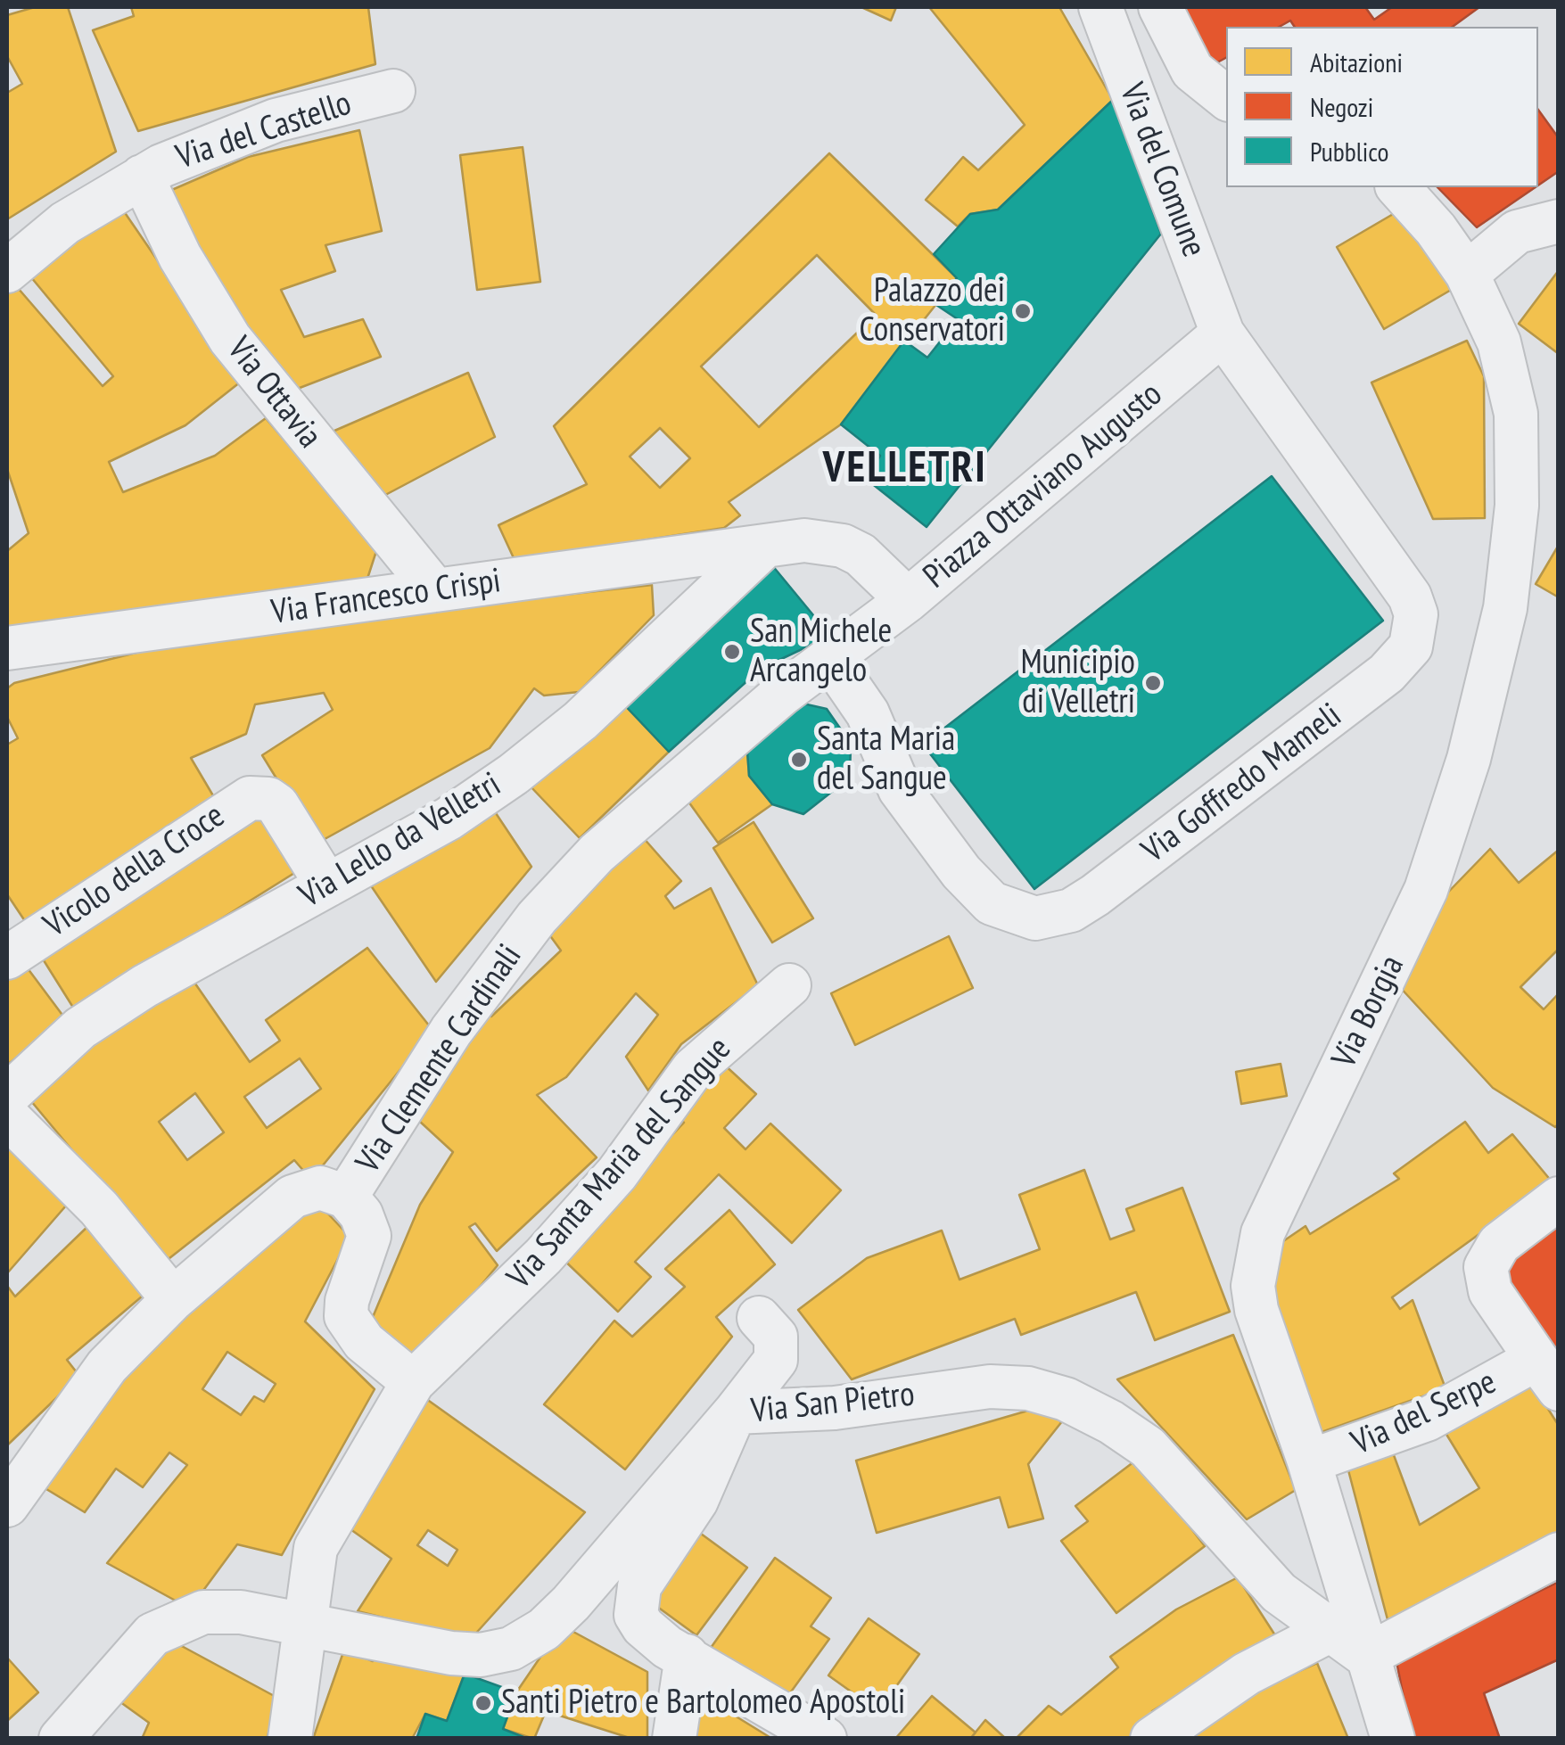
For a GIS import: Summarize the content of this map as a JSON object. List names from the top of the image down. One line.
{"streets":{"street":["Via del Castello","Via del Comune","Via Ottavia","Piazza Ottaviano Augusto","Via Francesco Crispi","Via Goffredo Mameli","Via Lello da Velletri","Vicolo della Croce","Via Borgia","Via Clemente Cardinali","Via Santa Maria del Sangue","Via San Pietro","Via del Serpe"]},"crossings":[["Via del Castello","Via Ottavia"],["Via del Comune","Piazza Ottaviano Augusto"],["Via del Comune","Via Goffredo Mameli"],["Via Ottavia","Via Francesco Crispi"],["Piazza Ottaviano Augusto","Via Francesco Crispi"],["Piazza Ottaviano Augusto","Via Goffredo Mameli"],["Piazza Ottaviano Augusto","Via Lello da Velletri"],["Piazza Ottaviano Augusto","Via Clemente Cardinali"],["Via Francesco Crispi","Via Lello da Velletri"],["Via Goffredo Mameli","Via Clemente Cardinali"],["Via Lello da Velletri","Vicolo della Croce"],["Via Borgia","Via San Pietro"],["Via Borgia","Via del Serpe"],["Via Clemente Cardinali","Via Santa Maria del Sangue"]],"districts":["VELLETRI"],"places":["Palazzo dei Conservatori","San Michele Arcangelo","Municipio di Velletri","Santa Maria del Sangue","Santi Pietro e Bartolomeo Apostoli"],"legend":["Abitazioni","Negozi","Pubblico"]}
